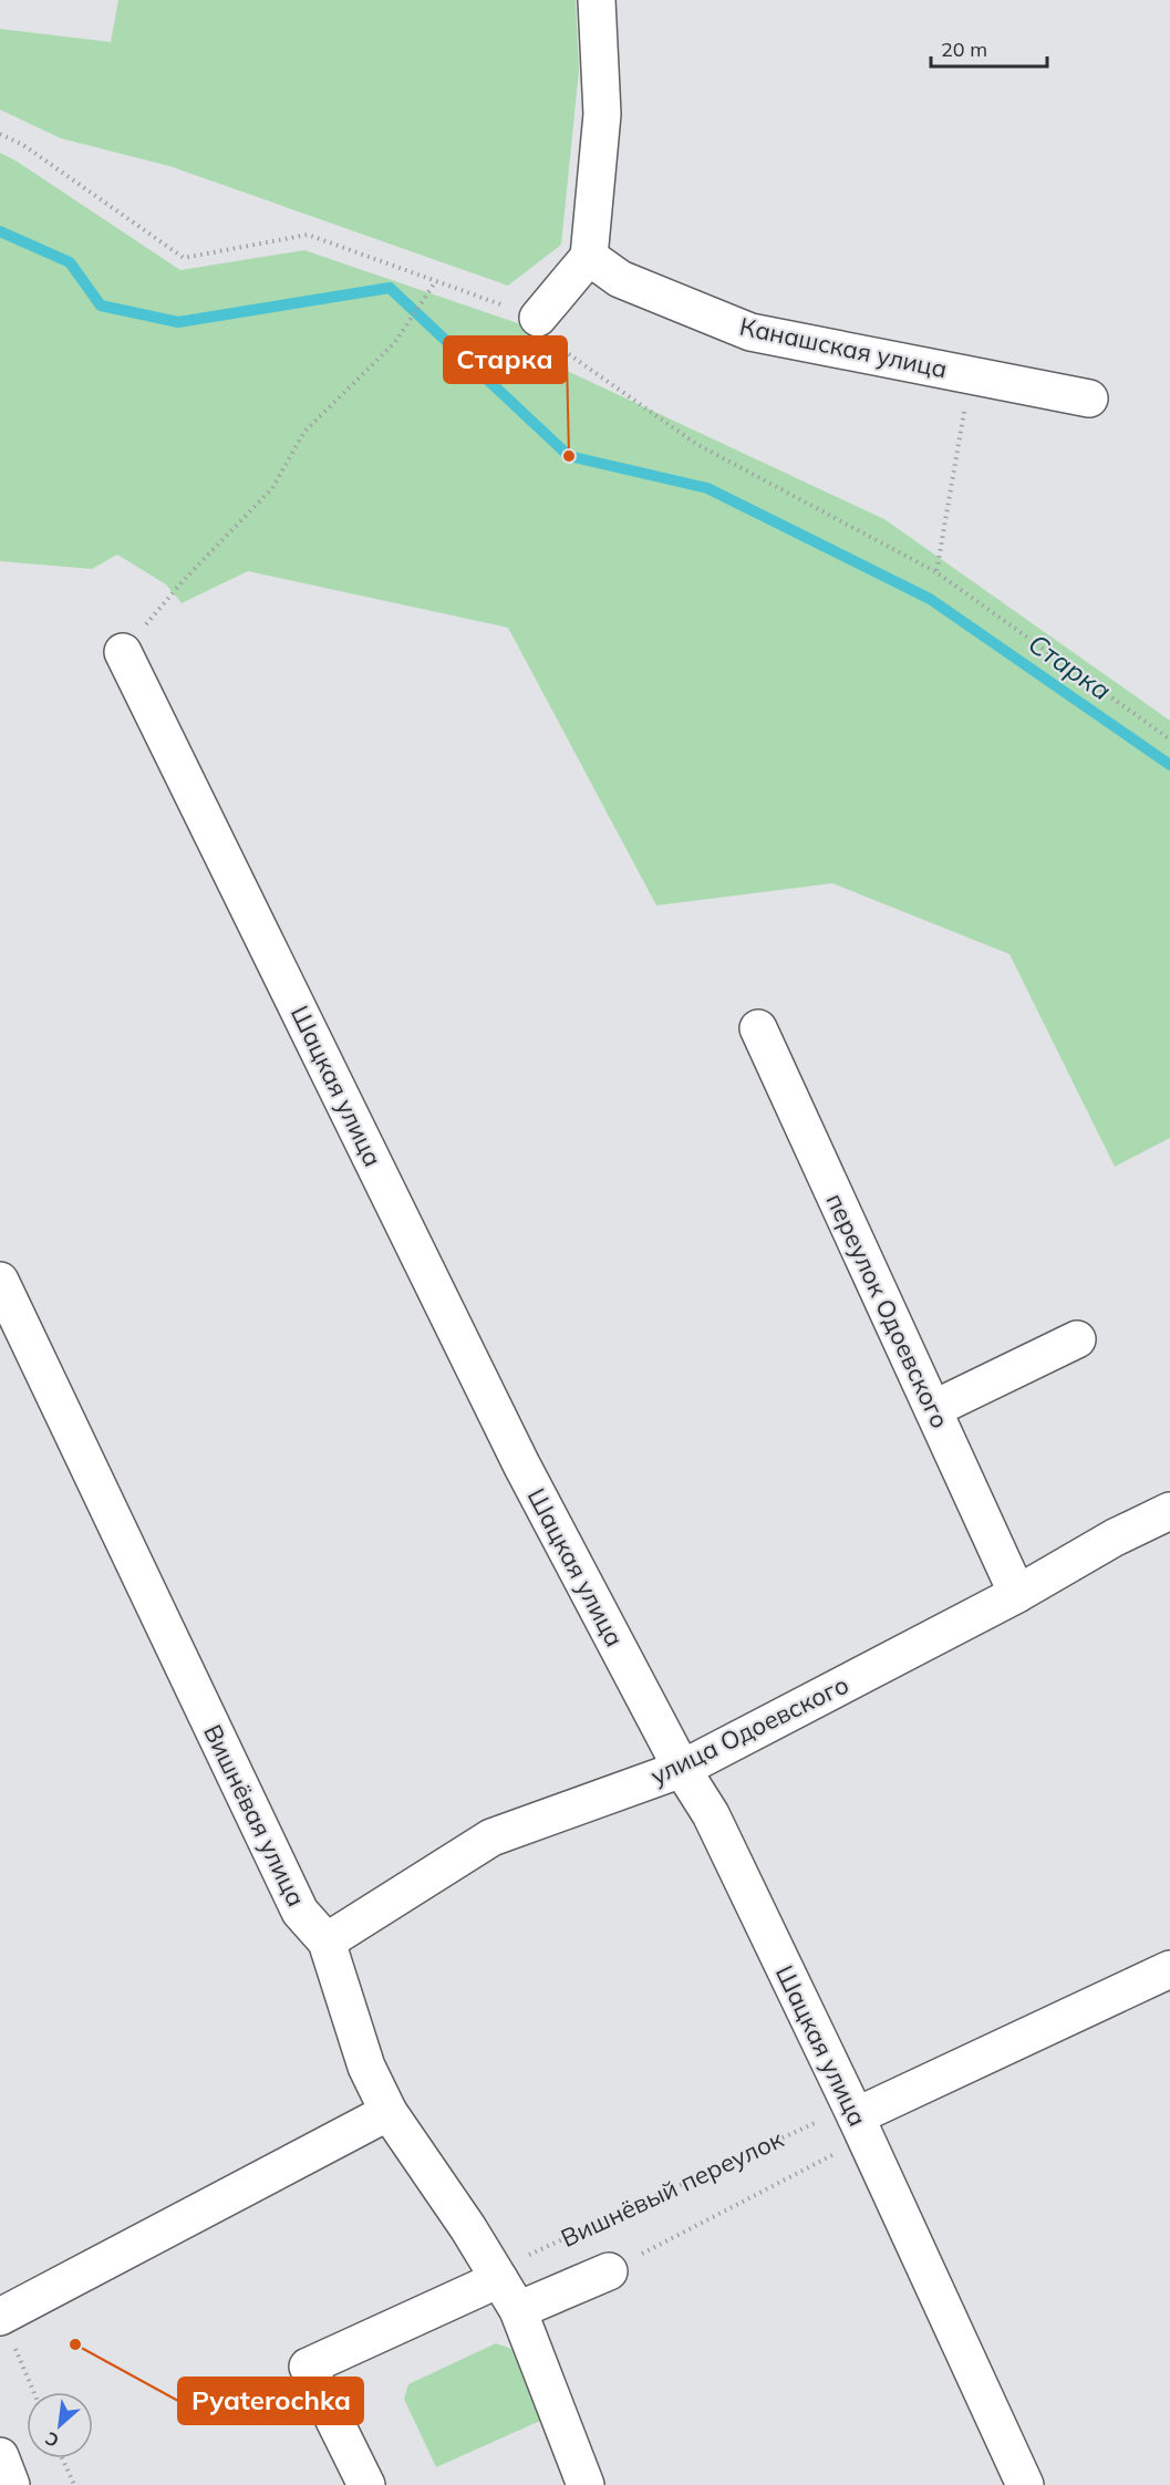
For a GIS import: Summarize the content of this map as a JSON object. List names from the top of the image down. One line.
{"streets":{"street":["Канашская улица","Шацкая улица","переулок Одоевского","улица Одоевского","Вишнёвая улица","Вишнёвый переулок"]},"crossings":[["Шацкая улица","улица Одоевского"],["Шацкая улица","Вишнёвый переулок"],["переулок Одоевского","улица Одоевского"],["улица Одоевского","Вишнёвая улица"],["Вишнёвая улица","Вишнёвый переулок"]],"water":["Старка"],"places":["Старка","Pyaterochka"],"scale_bar":"20 m","north":"bottom left"}
